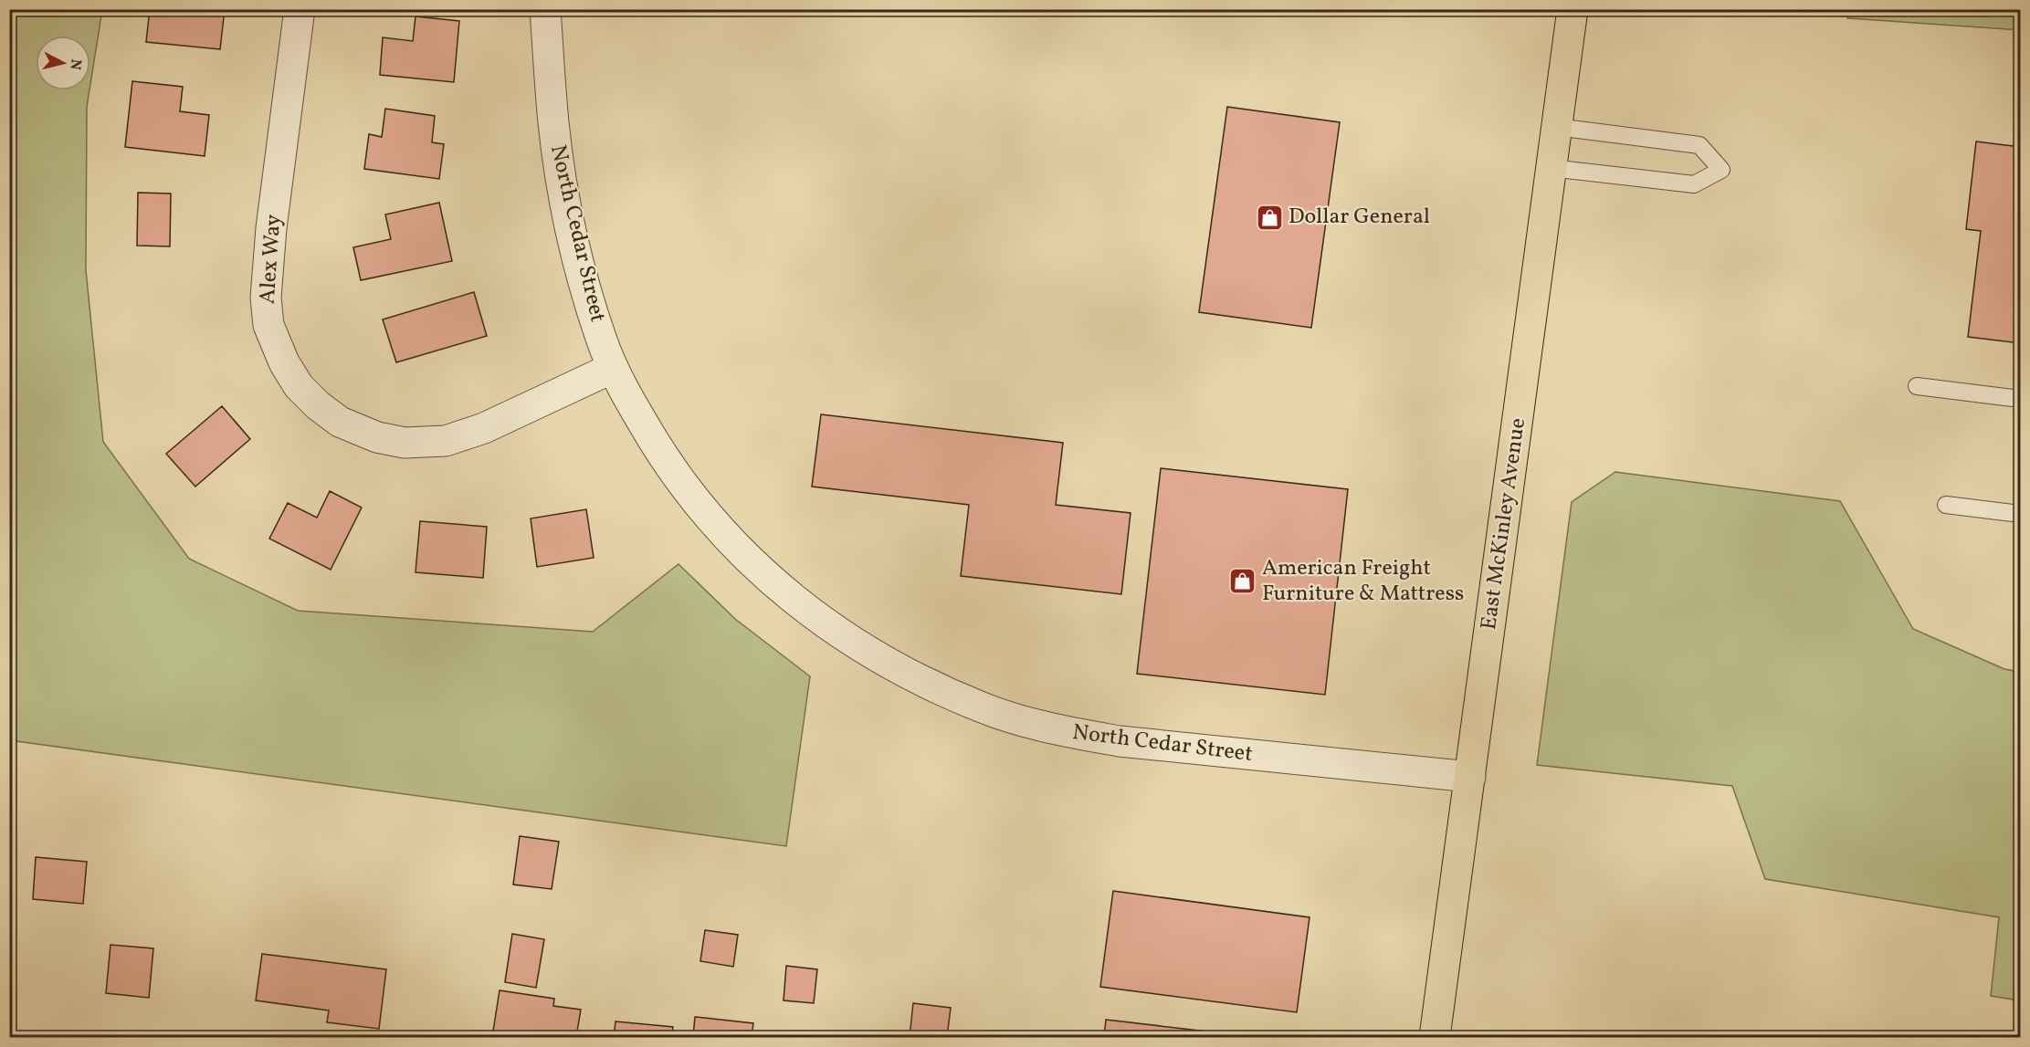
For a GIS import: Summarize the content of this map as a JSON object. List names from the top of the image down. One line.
{"streets":{"main road":["East McKinley Avenue"],"street":["North Cedar Street","Alex Way"]},"crossings":[["North Cedar Street","Alex Way"],["North Cedar Street","East McKinley Avenue"]],"places":{"shop":["Dollar General","American Freight Furniture & Mattress"]},"north":"right"}
